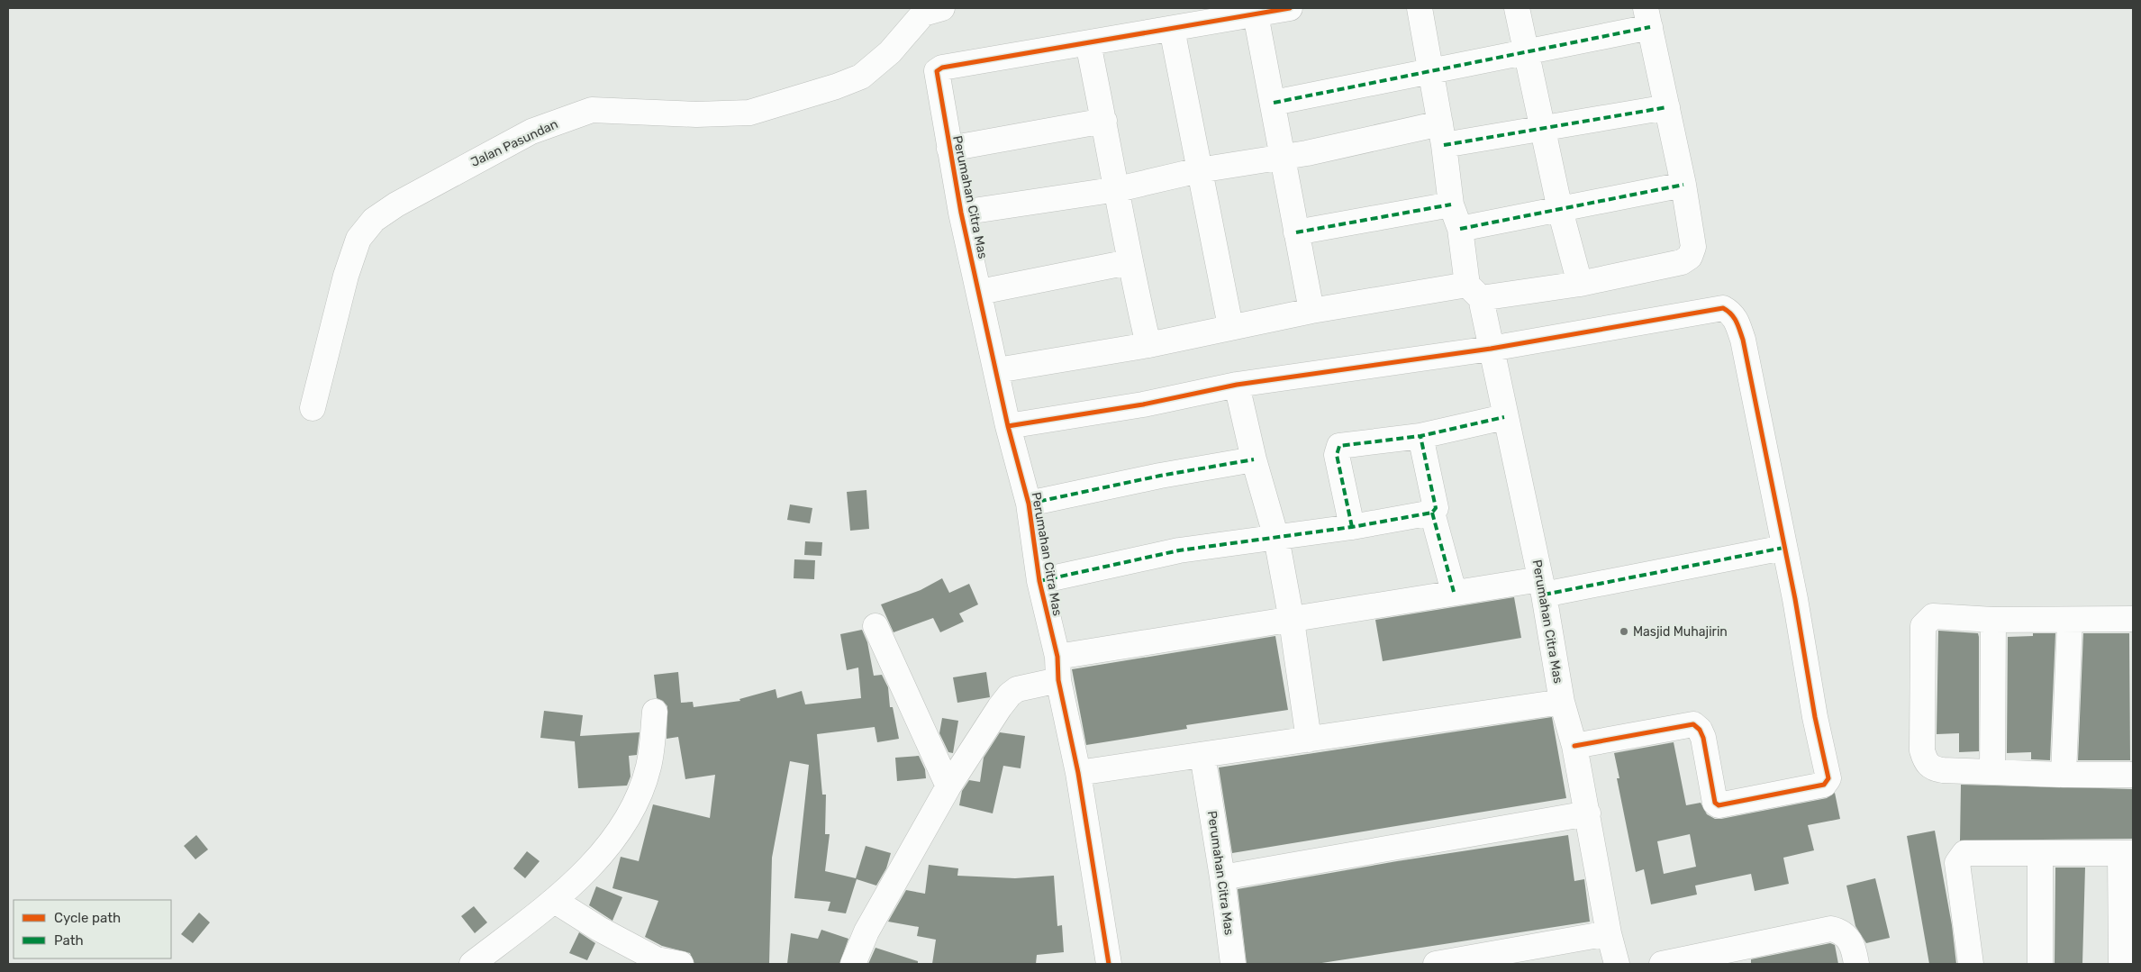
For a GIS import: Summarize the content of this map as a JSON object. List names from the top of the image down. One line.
{"streets":{"street":["Jalan Pasundan","Perumahan Citra Mas"]},"places":["Masjid Muhajirin"],"legend":["Cycle path","Path"]}
